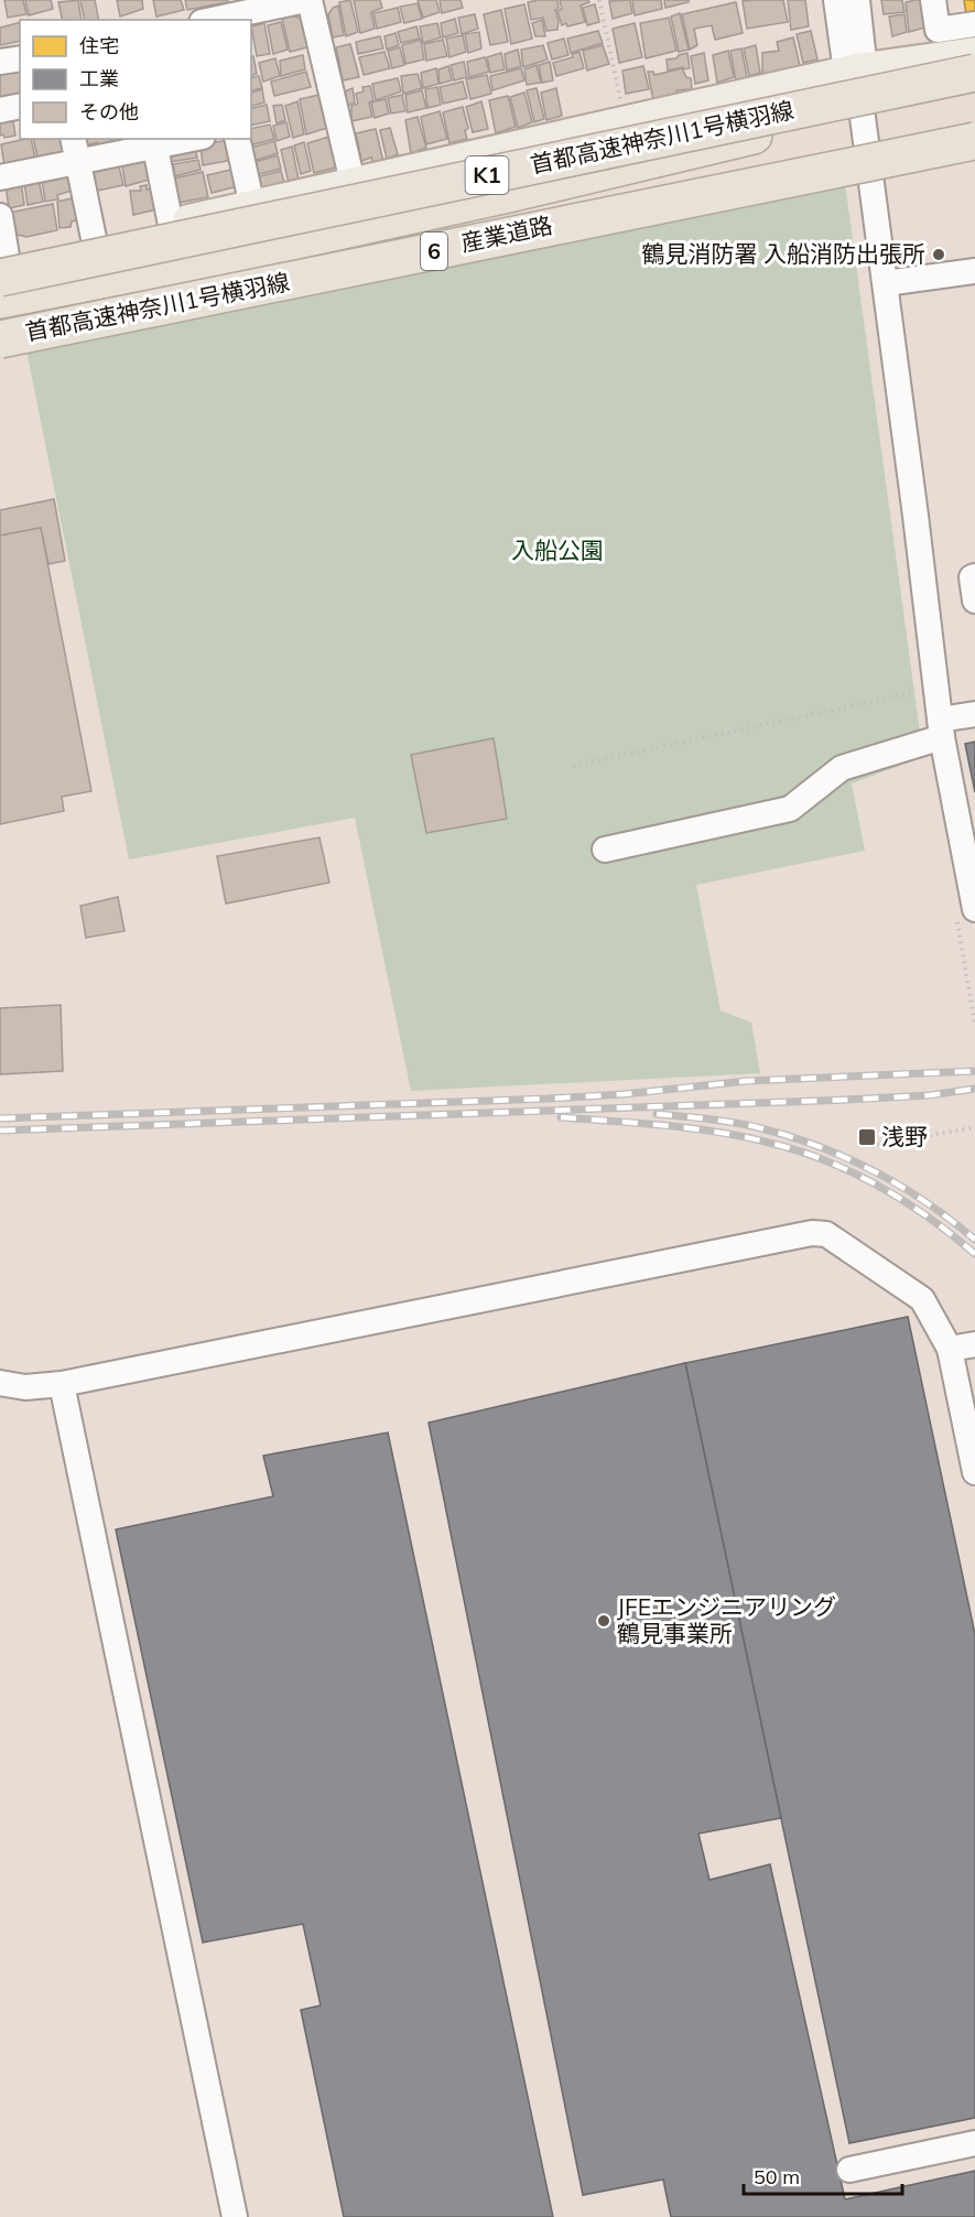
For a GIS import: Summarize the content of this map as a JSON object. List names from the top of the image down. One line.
{"streets":{"highway":["首都高速神奈川1号横羽線","K1"],"main road":["産業道路","6"]},"crossings":[["首都高速神奈川1号横羽線","産業道路"]],"parks":["入船公園"],"places":{"other":["鶴見消防署 入船消防出張所","JFEエンジニアリング 鶴見事業所"],"transit":["浅野"]},"legend":["住宅","工業","その他"],"scale_bar":"50 m"}
